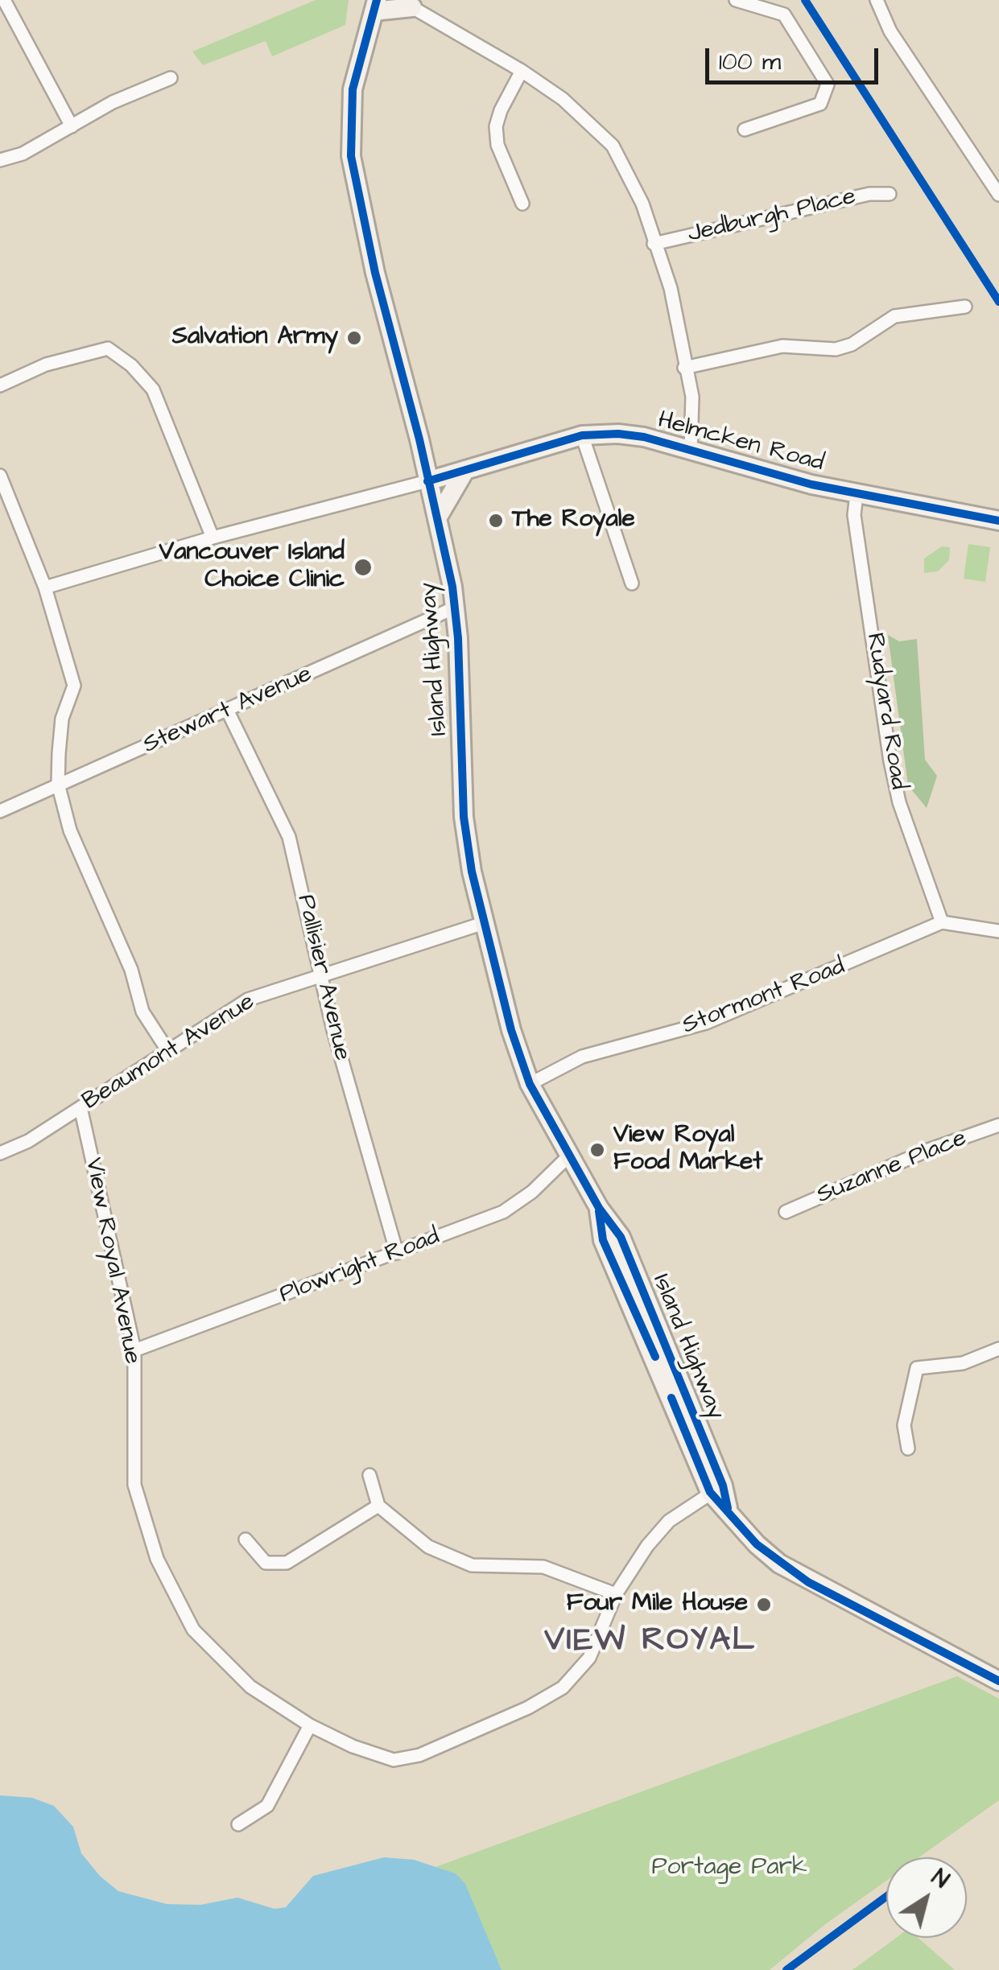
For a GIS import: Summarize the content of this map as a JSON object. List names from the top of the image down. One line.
{"streets":{"main road":["Helmcken Road","Island Highway"],"street":["Jedburgh Place","Stewart Avenue","Rudyard Road","Pallisier Avenue","Stormont Road","Beaumont Avenue","Suzanne Place","View Royal Avenue","Plowright Road"]},"crossings":[["Helmcken Road","Island Highway"],["Helmcken Road","Rudyard Road"],["Island Highway","Stewart Avenue"],["Island Highway","Stormont Road"],["Island Highway","Beaumont Avenue"],["Island Highway","View Royal Avenue"],["Island Highway","Plowright Road"],["Stewart Avenue","Pallisier Avenue"],["Rudyard Road","Stormont Road"],["Pallisier Avenue","Beaumont Avenue"],["Pallisier Avenue","Plowright Road"],["Beaumont Avenue","View Royal Avenue"],["View Royal Avenue","Plowright Road"]],"districts":["VIEW ROYAL"],"parks":["Portage Park"],"places":["Salvation Army","The Royale","Vancouver Island Choice Clinic","View Royal Food Market","Four Mile House"],"scale_bar":"100 m","north":"top right"}
